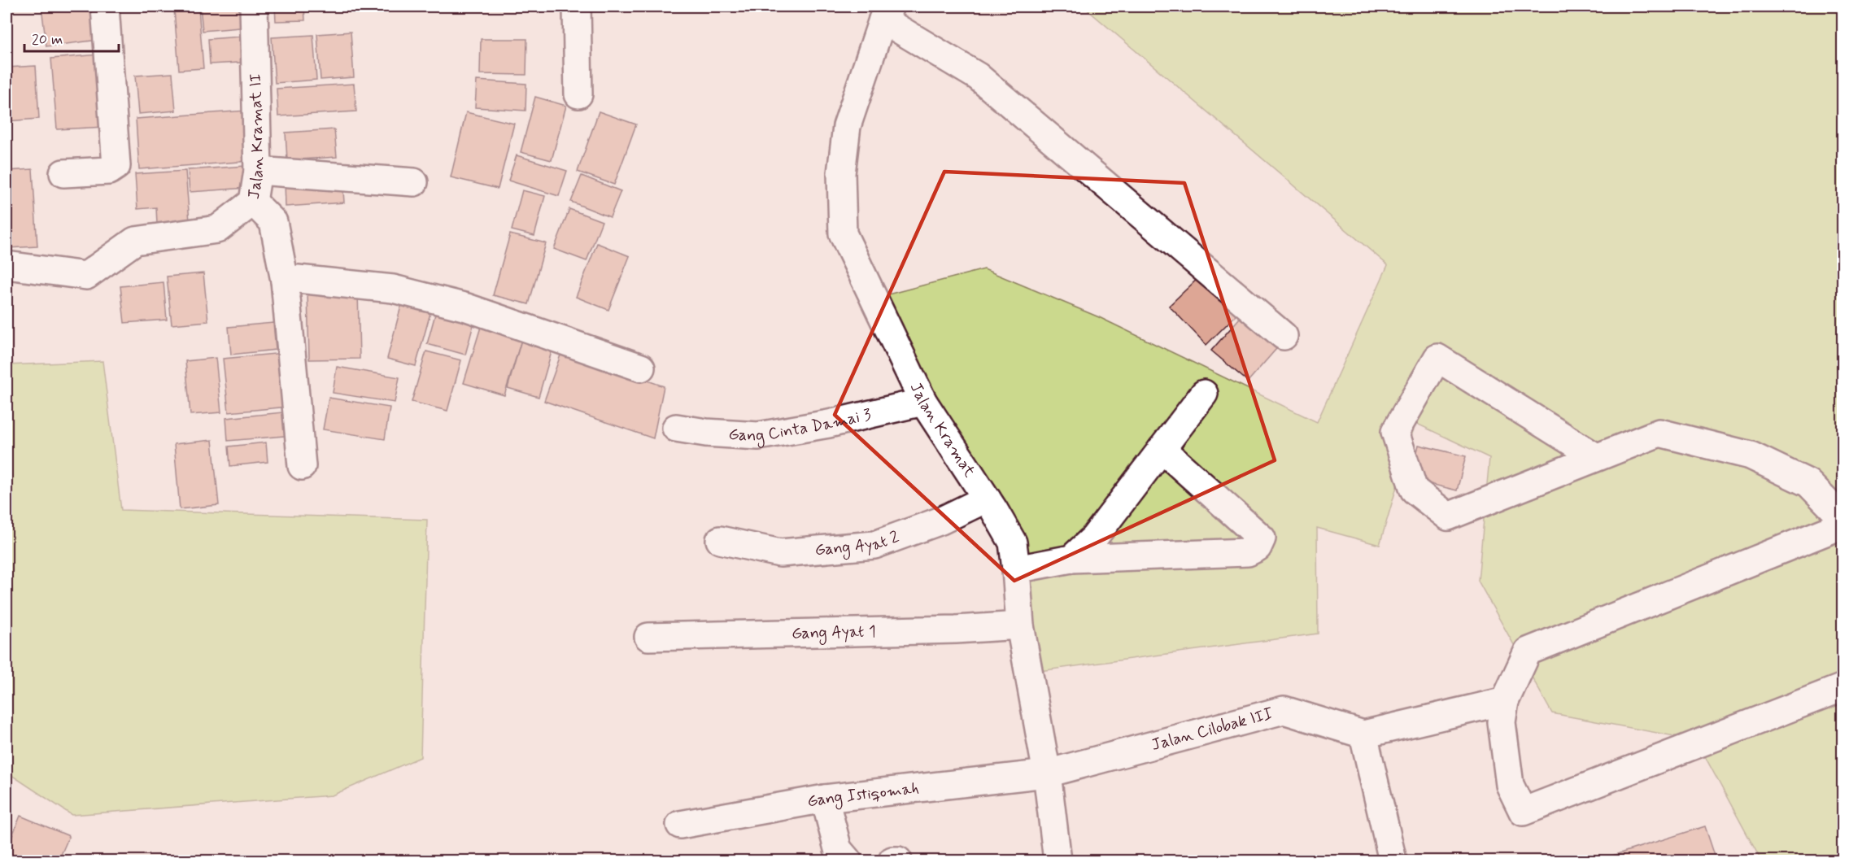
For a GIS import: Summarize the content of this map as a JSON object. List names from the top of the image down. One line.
{"streets":{"street":["Jalan Kramat II","Gang Cinta Damai 3","Jalan Kramat","Gang Ayat 2","Gang Ayat 1","Jalan Cilobak III","Gang Istiqomah"]},"crossings":[["Gang Cinta Damai 3","Jalan Kramat"],["Jalan Kramat","Gang Ayat 2"],["Jalan Kramat","Gang Ayat 1"],["Jalan Kramat","Jalan Cilobak III"],["Jalan Kramat","Gang Istiqomah"],["Jalan Cilobak III","Gang Istiqomah"]],"scale_bar":"20 m"}
